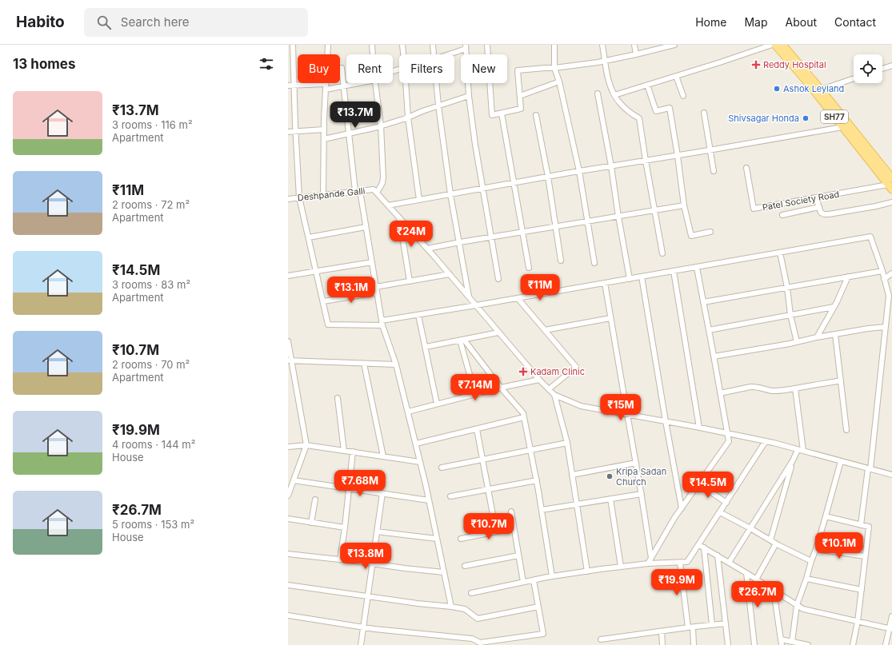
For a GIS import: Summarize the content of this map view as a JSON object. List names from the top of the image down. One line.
{"streets":{"main road":["SH77"],"street":["Deshpande Galli","Patel Society Road"]},"crossings":[["SH77","Patel Society Road"]],"places":{"health":["Reddy Hospital","Kadam Clinic"],"other":["Ashok Leyland","Shivsagar Honda","Kripa Sadan Church"]},"page":{"header":"Habito","search":"Search here","nav":["Home","Map","About","Contact"],"heading":"13 homes","chip":["Buy","Rent","Filters","New"],"list":[{"name":"₹13.7M","note":"3 rooms · 116 m² · Apartment"},{"name":"₹11M","note":"2 rooms · 72 m² · Apartment"},{"name":"₹14.5M","note":"3 rooms · 83 m² · Apartment"},{"name":"₹10.7M","note":"2 rooms · 70 m² · Apartment"},{"name":"₹19.9M","note":"4 rooms · 144 m² · House"},{"name":"₹26.7M","note":"5 rooms · 153 m² · House"}],"price":["₹13.7M","₹24M","₹11M","₹13.1M","₹7.14M","₹15M","₹7.68M","₹14.5M","₹10.7M","₹10.1M","₹13.8M","₹19.9M","₹26.7M"]}}
